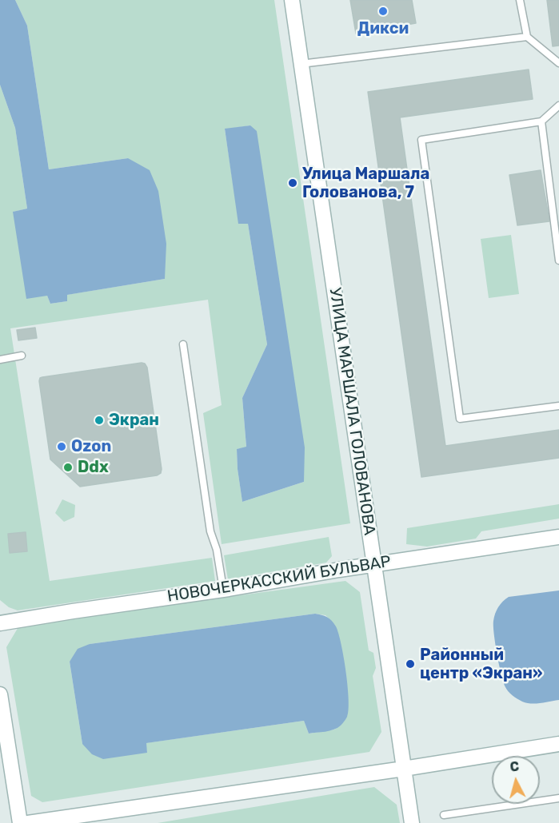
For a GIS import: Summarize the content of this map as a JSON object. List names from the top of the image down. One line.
{"streets":{"street":["УЛИЦА МАРШАЛА ГОЛОВАНОВА","НОВОЧЕРКАССКИЙ БУЛЬВАР"]},"crossings":[["УЛИЦА МАРШАЛА ГОЛОВАНОВА","НОВОЧЕРКАССКИЙ БУЛЬВАР"]],"places":["Дикси","Улица Маршала Голованова, 7","Экран","Ozon","Ddx","Районный центр «Экран»"],"north":"top"}
